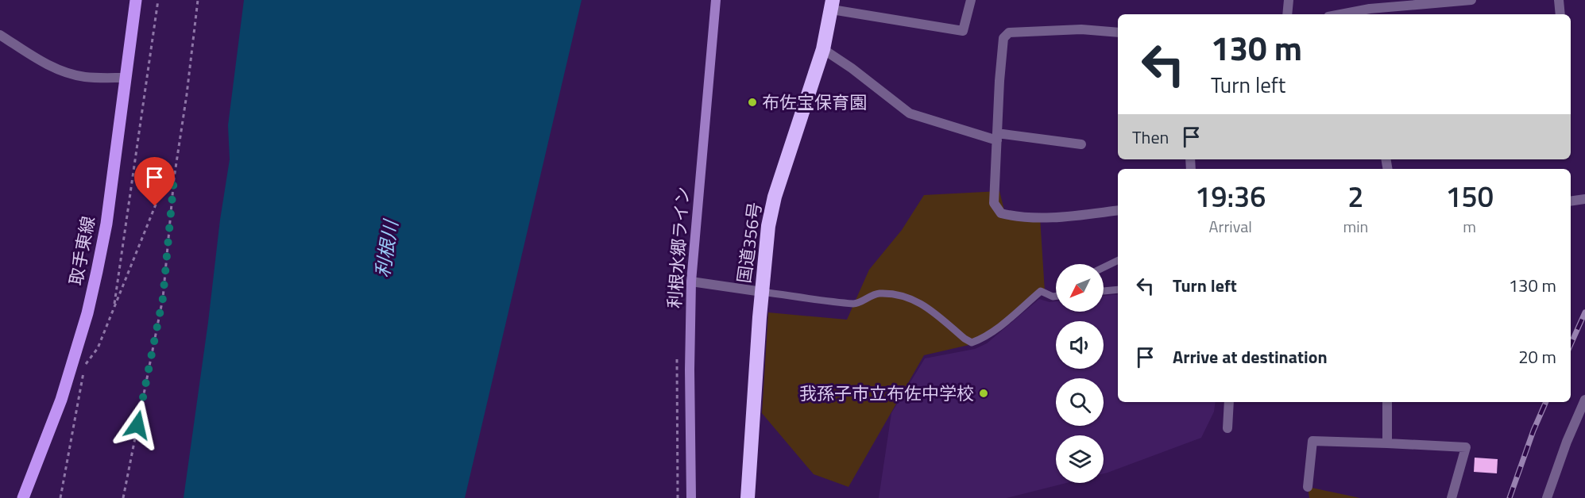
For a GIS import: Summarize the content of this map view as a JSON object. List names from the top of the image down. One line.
{"streets":{"highway":["国道356号"],"main road":["利根水郷ライン","取手東線"]},"water":["利根川"],"places":["布佐宝保育園","我孫子市立布佐中学校"],"north":"bottom left","page":{"turn":["130 m","Turn left"],"then":"Then","eta":["19:36","Arrival","2","min","150","m"],"list":[{"name":"Turn left","value":"130 m"},{"name":"Arrive at destination","value":"20 m"}]}}
